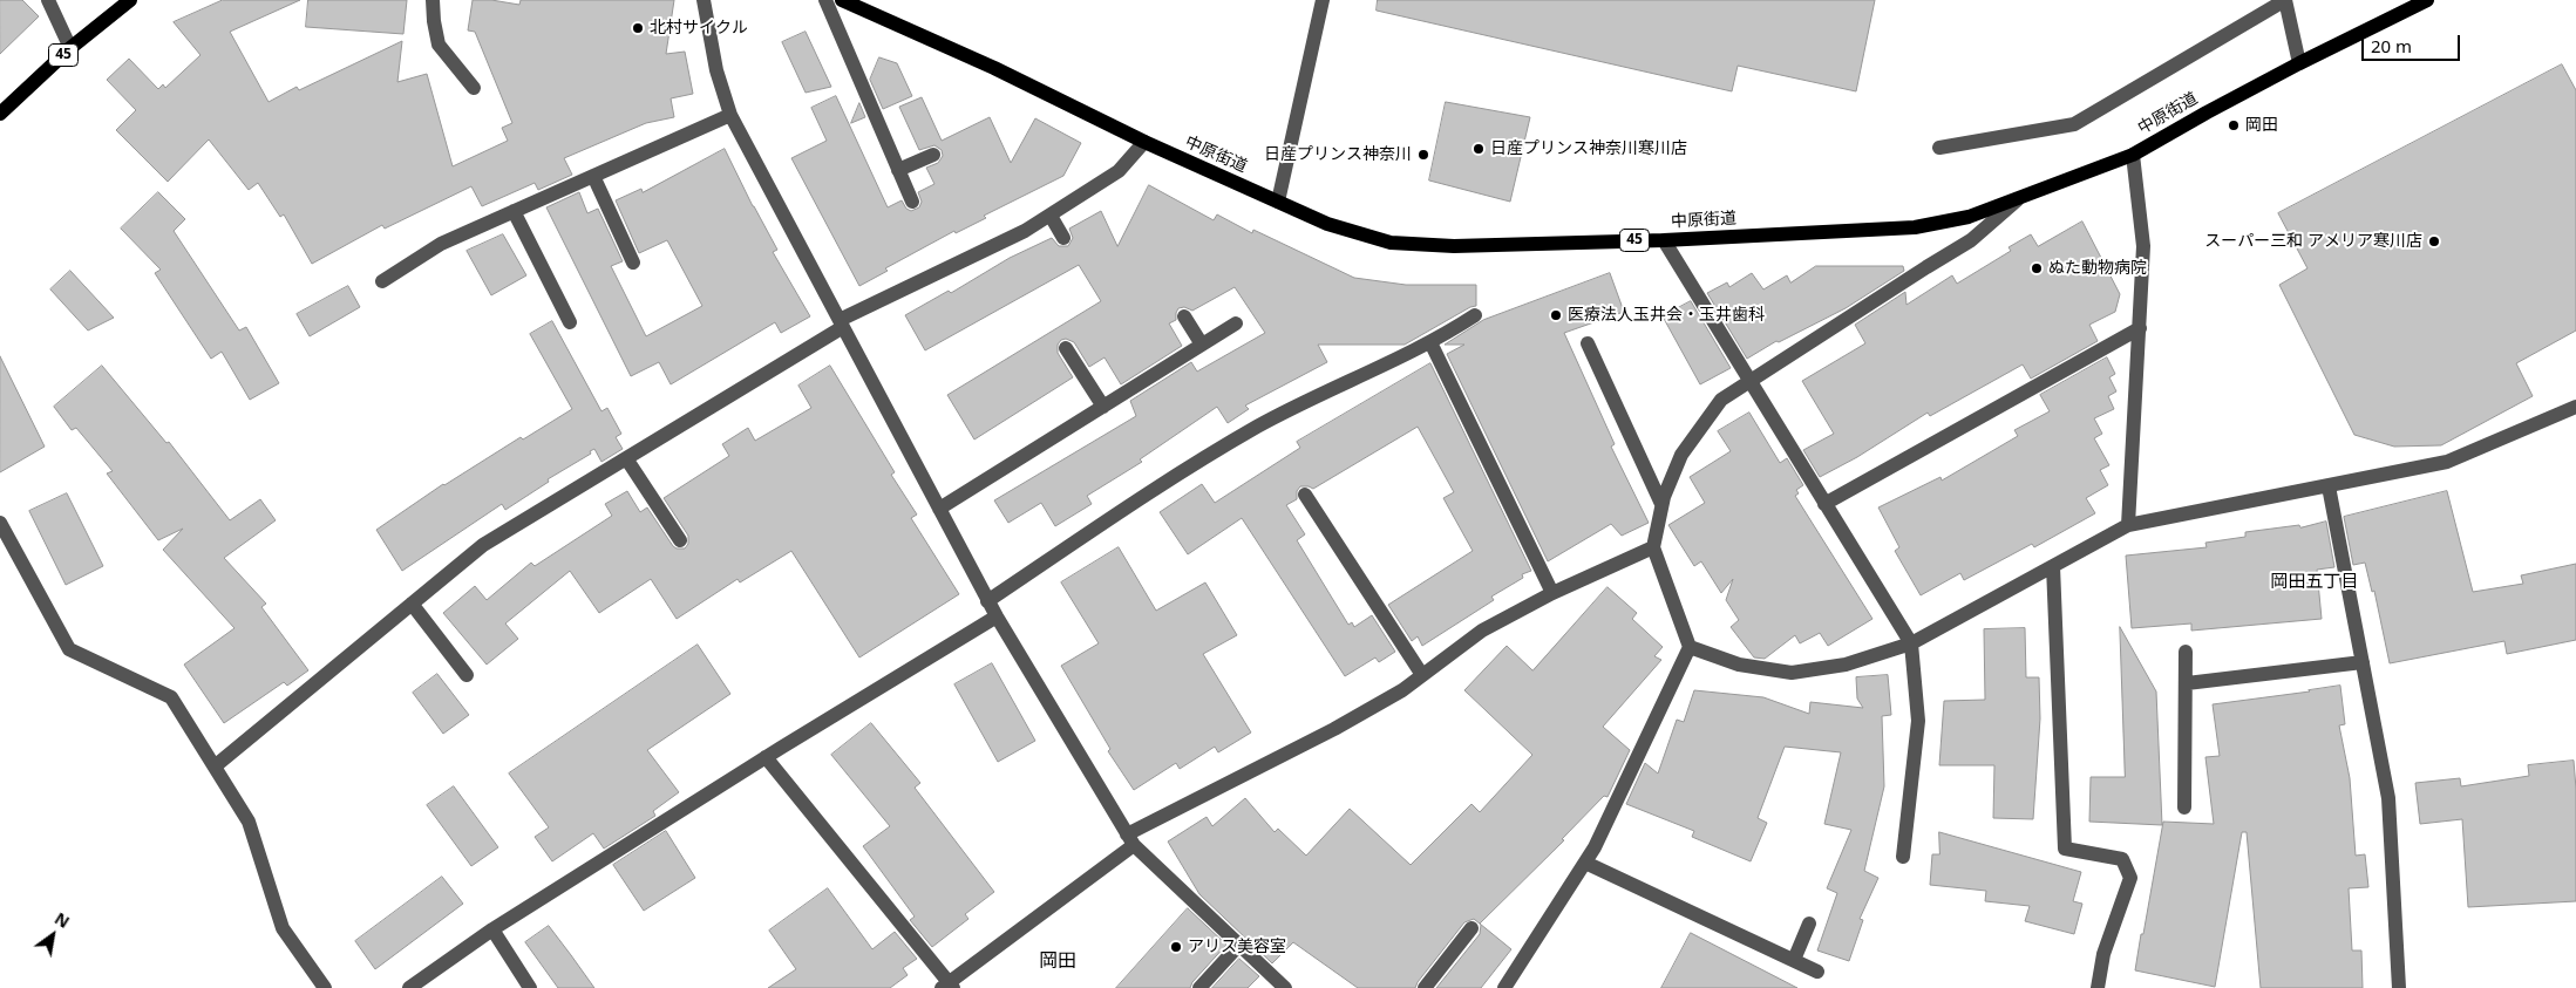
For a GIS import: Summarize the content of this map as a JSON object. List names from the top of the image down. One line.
{"streets":{"main road":["45","中原街道"]},"districts":["岡田五丁目","岡田"],"places":["北村サイクル","岡田","日産プリンス神奈川寒川店","日産プリンス神奈川","スーパー三和 アメリア寒川店","ぬた動物病院","医療法人玉井会・玉井歯科","アリス美容室"],"scale_bar":"20 m","north":"top right"}
